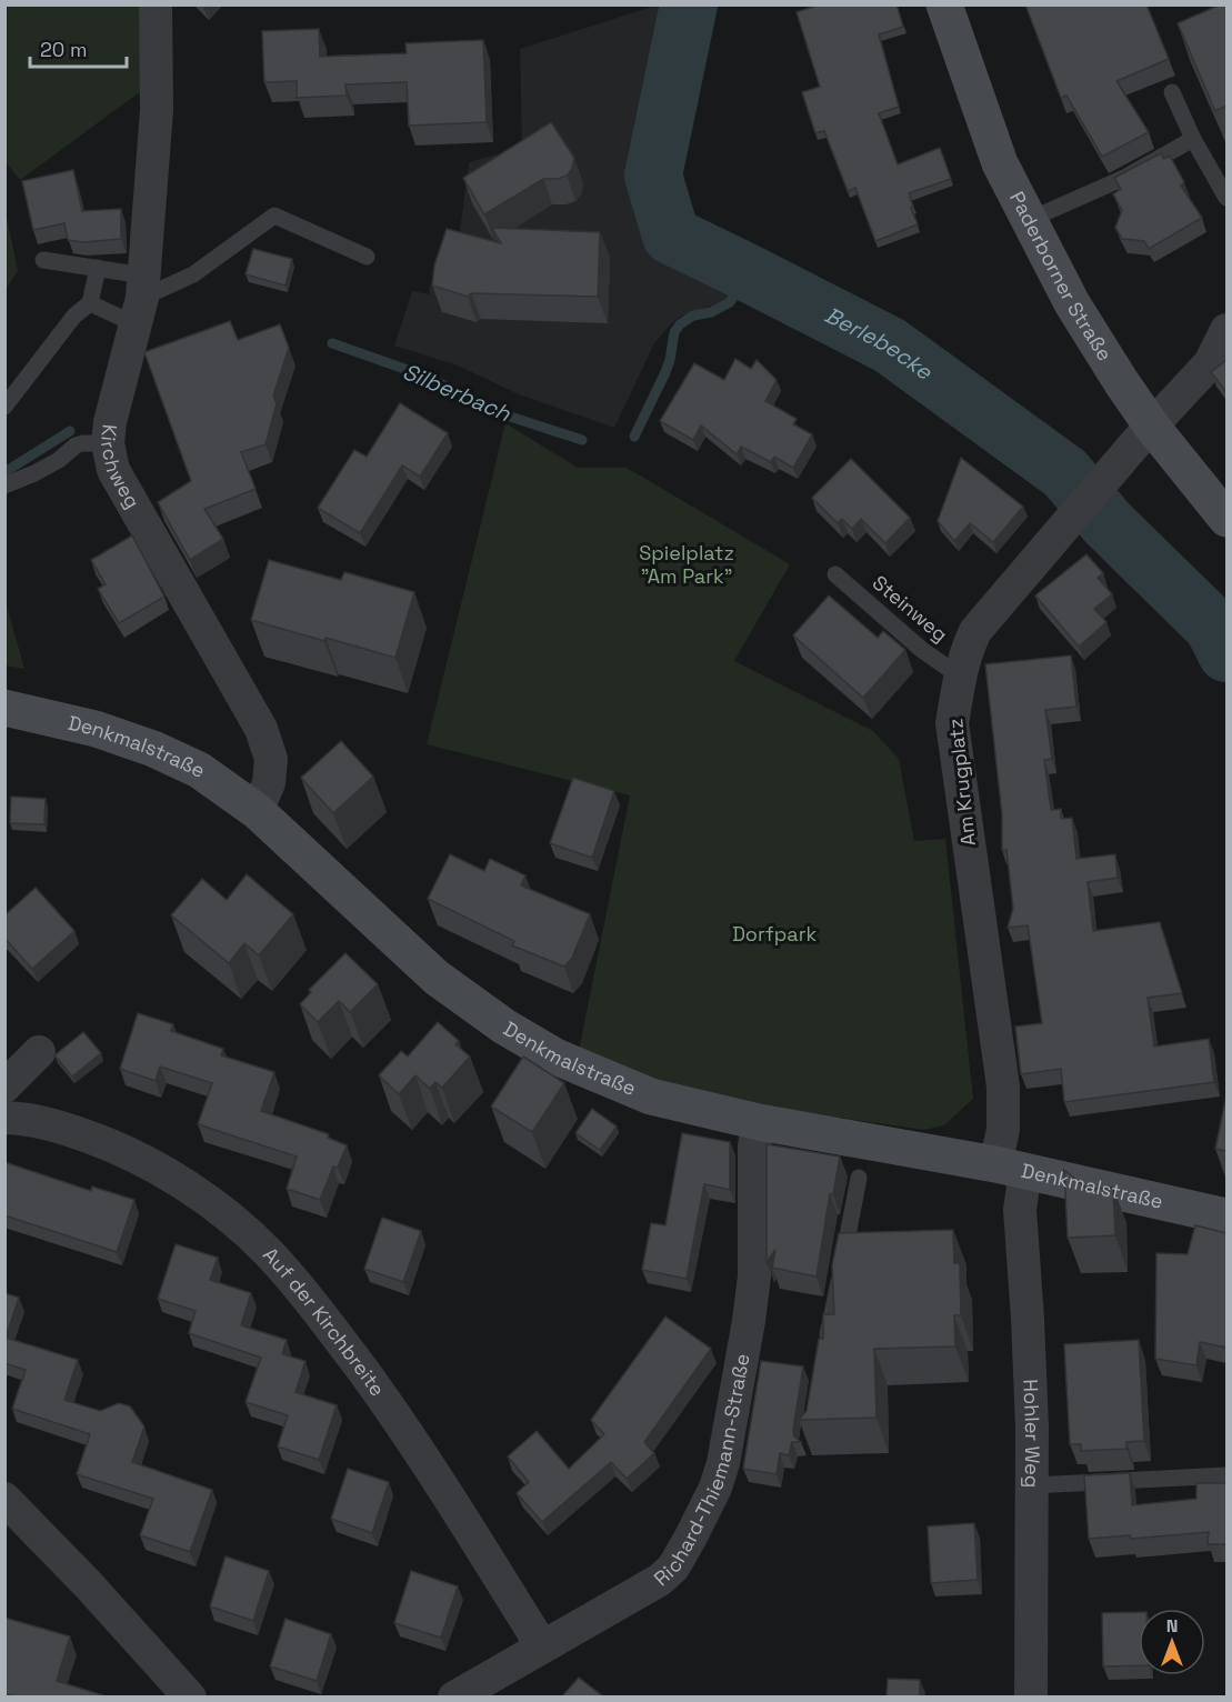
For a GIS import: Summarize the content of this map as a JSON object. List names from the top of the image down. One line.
{"streets":{"main road":["Paderborner Straße","Denkmalstraße"],"street":["Kirchweg","Am Krugplatz","Auf der Kirchbreite","Hohler Weg","Richard-Thiemann-Straße"],"lane":["Steinweg"]},"crossings":[["Paderborner Straße","Am Krugplatz"],["Kirchweg","Denkmalstraße"],["Steinweg","Am Krugplatz"],["Denkmalstraße","Am Krugplatz"],["Denkmalstraße","Hohler Weg"],["Denkmalstraße","Richard-Thiemann-Straße"],["Am Krugplatz","Hohler Weg"],["Auf der Kirchbreite","Richard-Thiemann-Straße"]],"water":["Berlebecke","Silberbach"],"parks":["Spielplatz \"Am Park\"","Dorfpark"],"scale_bar":"20 m","north":"top"}
